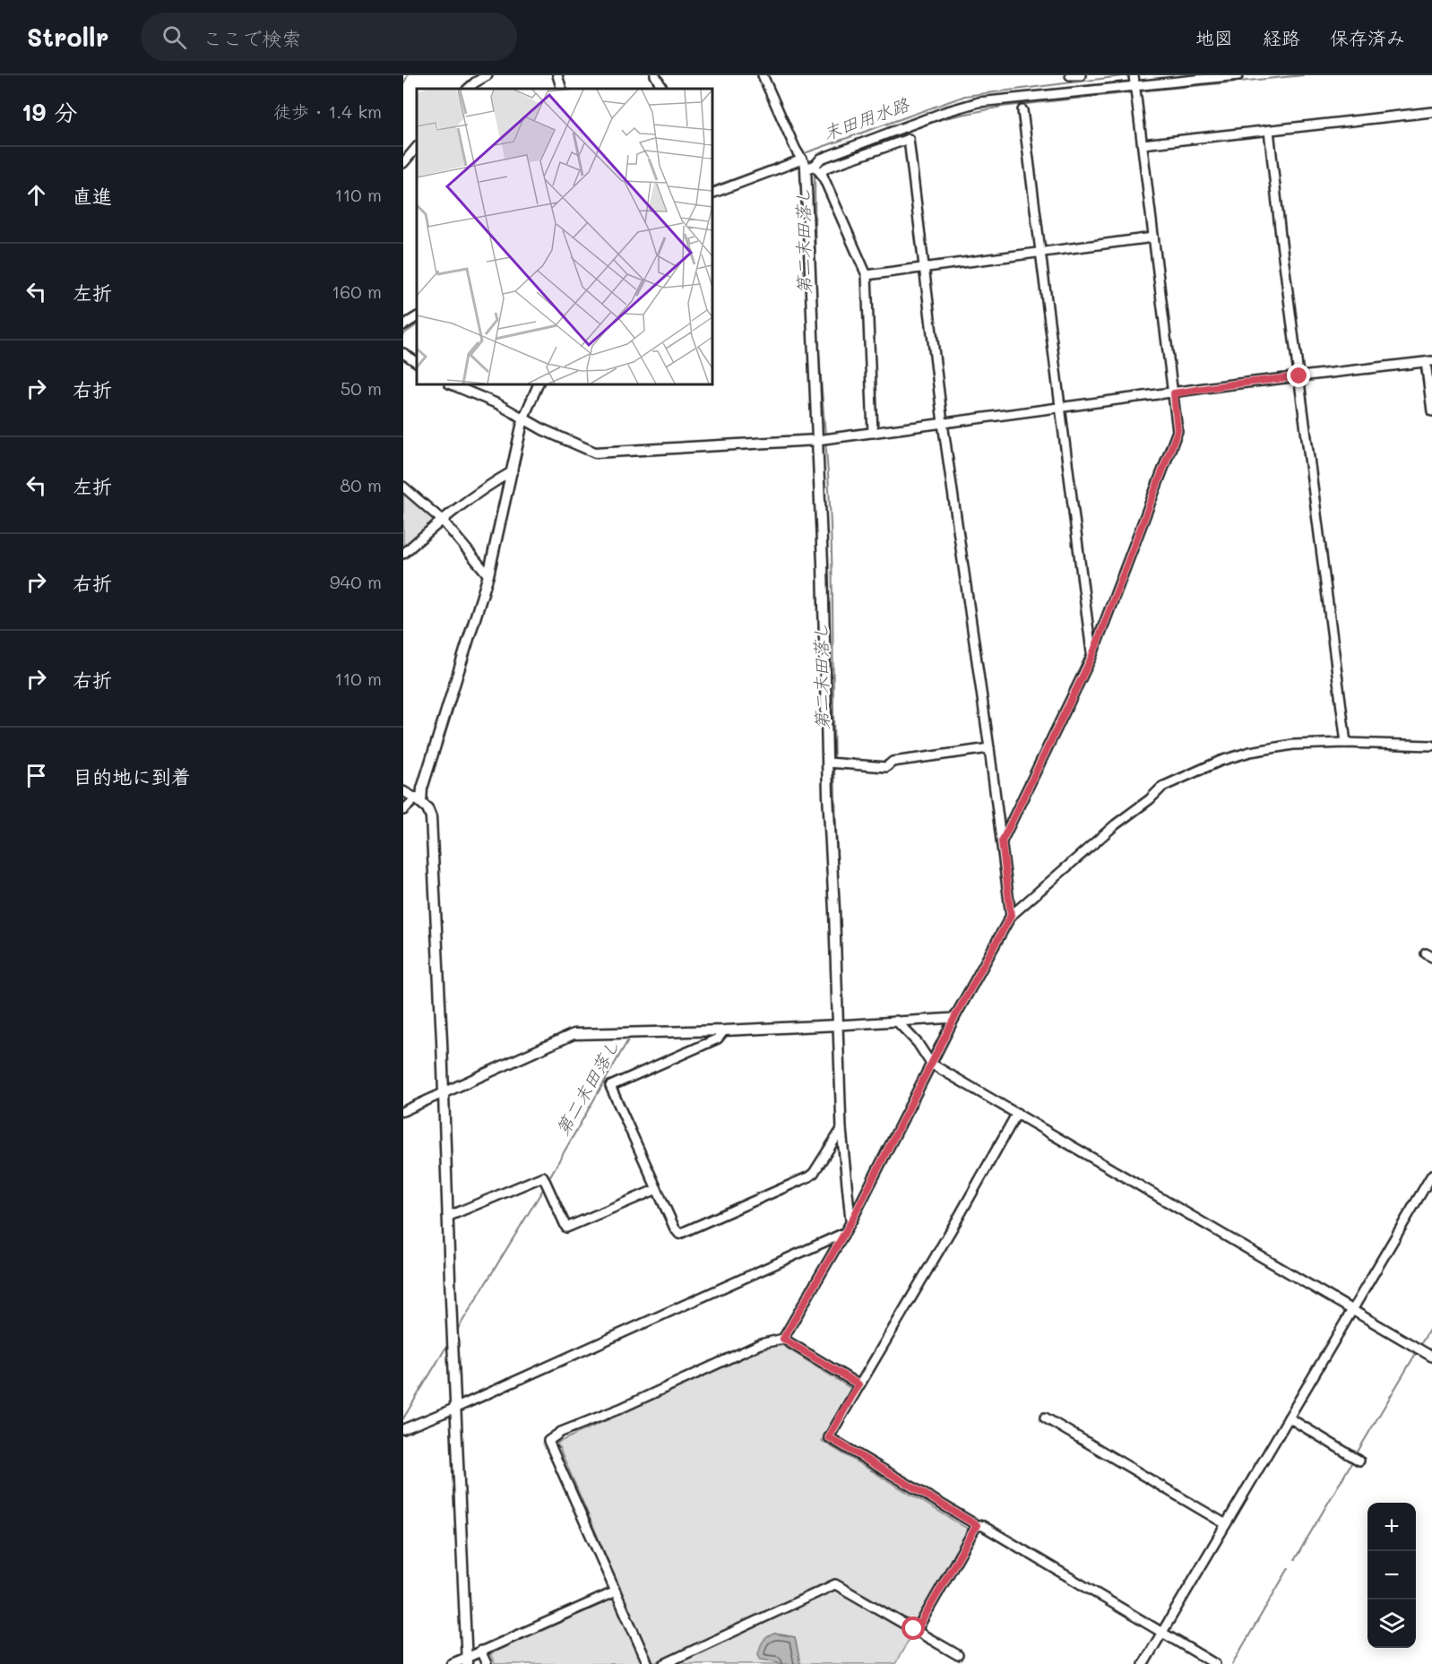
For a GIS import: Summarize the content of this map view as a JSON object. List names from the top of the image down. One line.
{"water":["末田用水路","第二末田落し"],"page":{"header":"Strollr","search":"ここで検索","nav":["地図","経路","保存済み"],"heading":["19 分","徒歩 · 1.4 km"],"list":[["直進","110 m"],["左折","160 m"],["右折","50 m"],["左折","80 m"],["右折","940 m"],["右折","110 m"],"目的地に到着"],"map_buttons":["+","−"]}}
